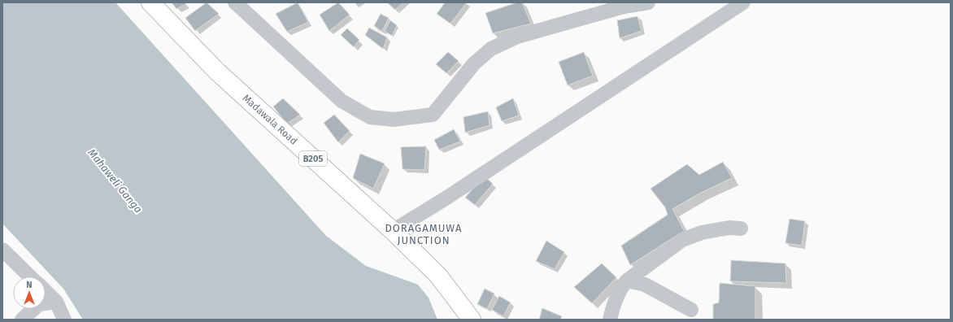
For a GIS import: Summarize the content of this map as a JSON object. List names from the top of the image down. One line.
{"streets":{"main road":["Madawala Road","B205"]},"districts":["DORAGAMUWA JUNCTION"],"water":["Mahaweli Ganga"],"north":"top"}
